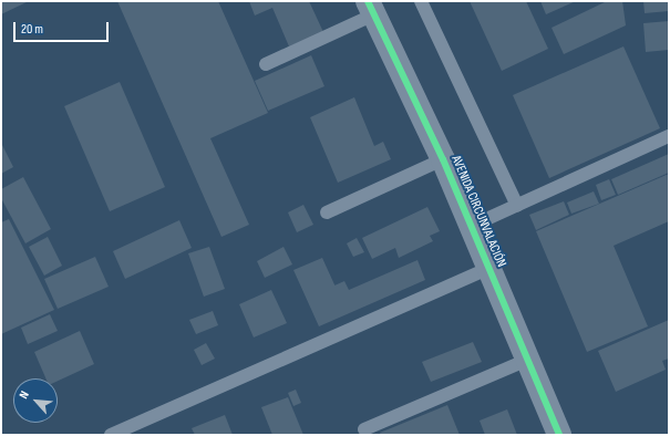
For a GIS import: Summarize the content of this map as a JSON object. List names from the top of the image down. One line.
{"streets":{"street":["AVENIDA CIRCUNVALACIÓN"]},"scale_bar":"20 m","north":"top left"}
